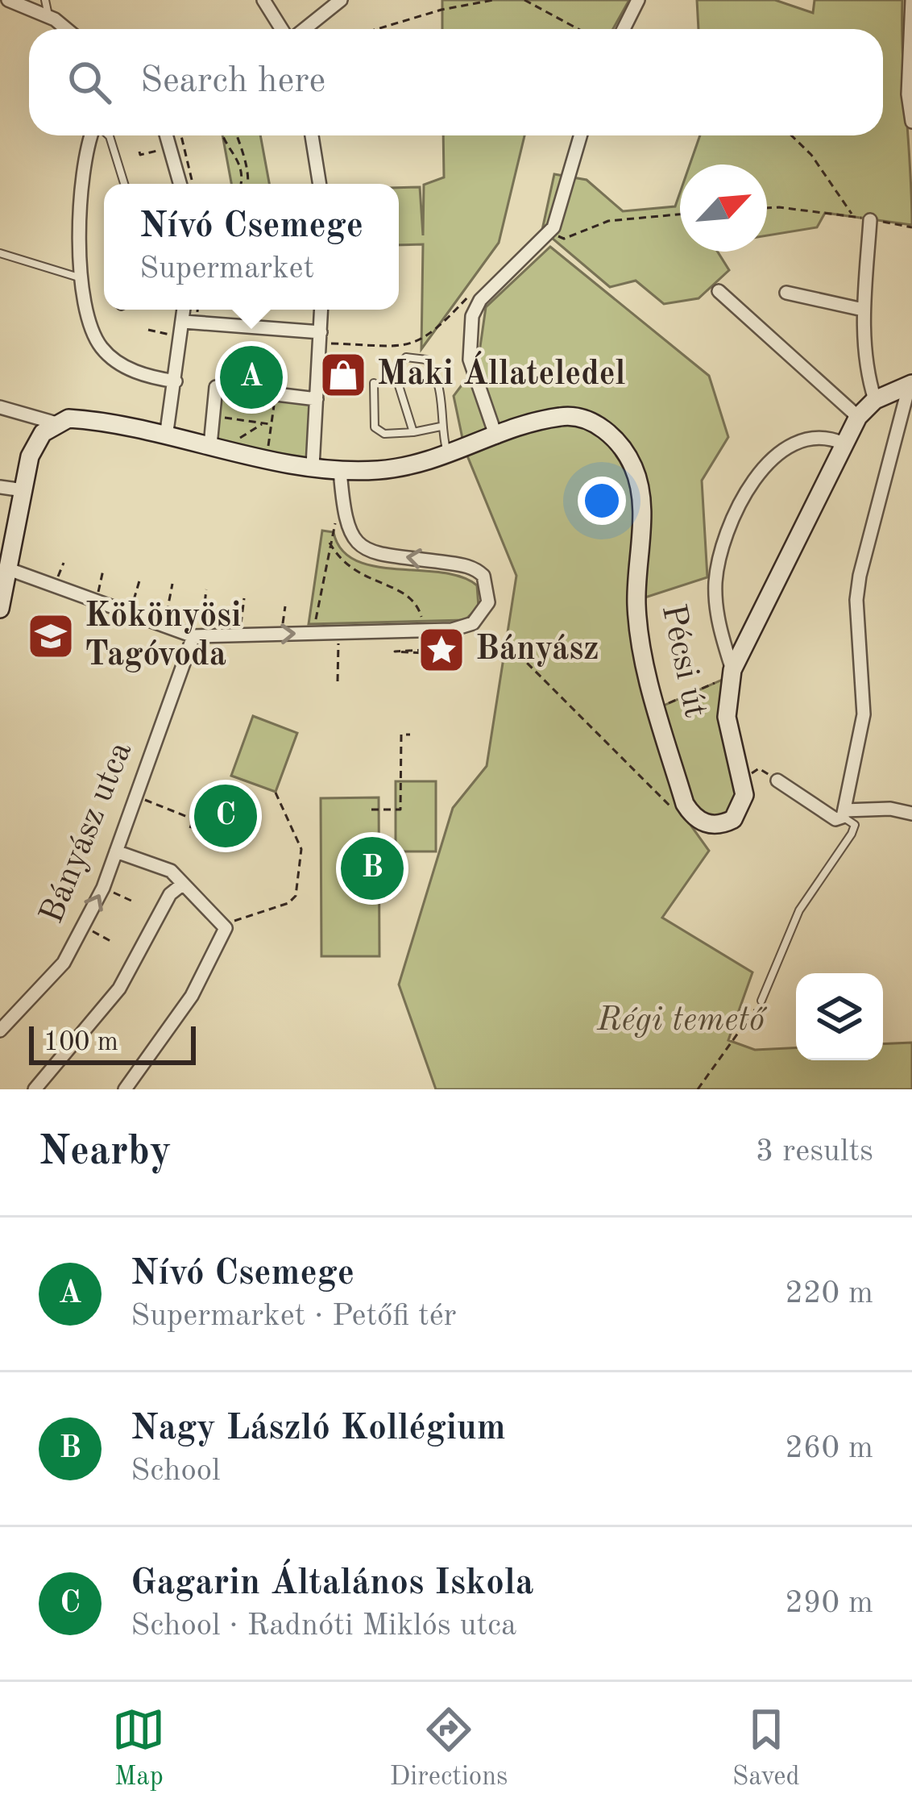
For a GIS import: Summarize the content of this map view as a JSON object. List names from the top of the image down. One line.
{"streets":{"main road":["Pécsi út"],"street":["Bányász utca"]},"parks":["Régi temető"],"places":{"shop":["Maki Állateledel"],"school or university":["Kökönyösi Tagóvoda"],"place":["Bányász"]},"scale_bar":"100 m","north":"top right","page":{"search":"Search here","popup":["Nívó Csemege","Supermarket"],"pins":["A","C","B"],"scale":"100 m","heading":["Nearby","3 results"],"list":[{"mark":"A","name":"Nívó Csemege","note":"Supermarket · Petőfi tér","value":"220 m"},{"mark":"B","name":"Nagy László Kollégium","note":"School","value":"260 m"},{"mark":"C","name":"Gagarin Általános Iskola","note":"School · Radnóti Miklós utca","value":"290 m"}],"nav":["Map","Directions","Saved"]}}
